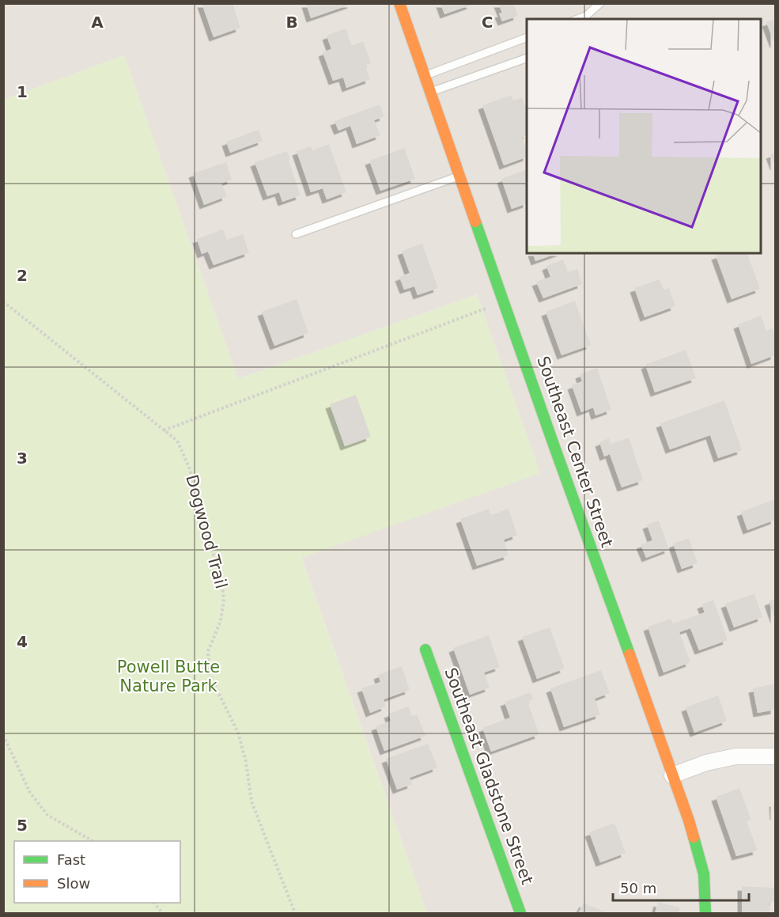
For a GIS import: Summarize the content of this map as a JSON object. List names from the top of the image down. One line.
{"streets":{"street":["Southeast Center Street","Southeast Gladstone Street"],"path":["Dogwood Trail"]},"parks":["Powell Butte Nature Park"],"legend":["Fast","Slow"],"scale_bar":"50 m","grid":{"columns":["A","B","C"],"rows":["1","2","3","4","5"]}}
